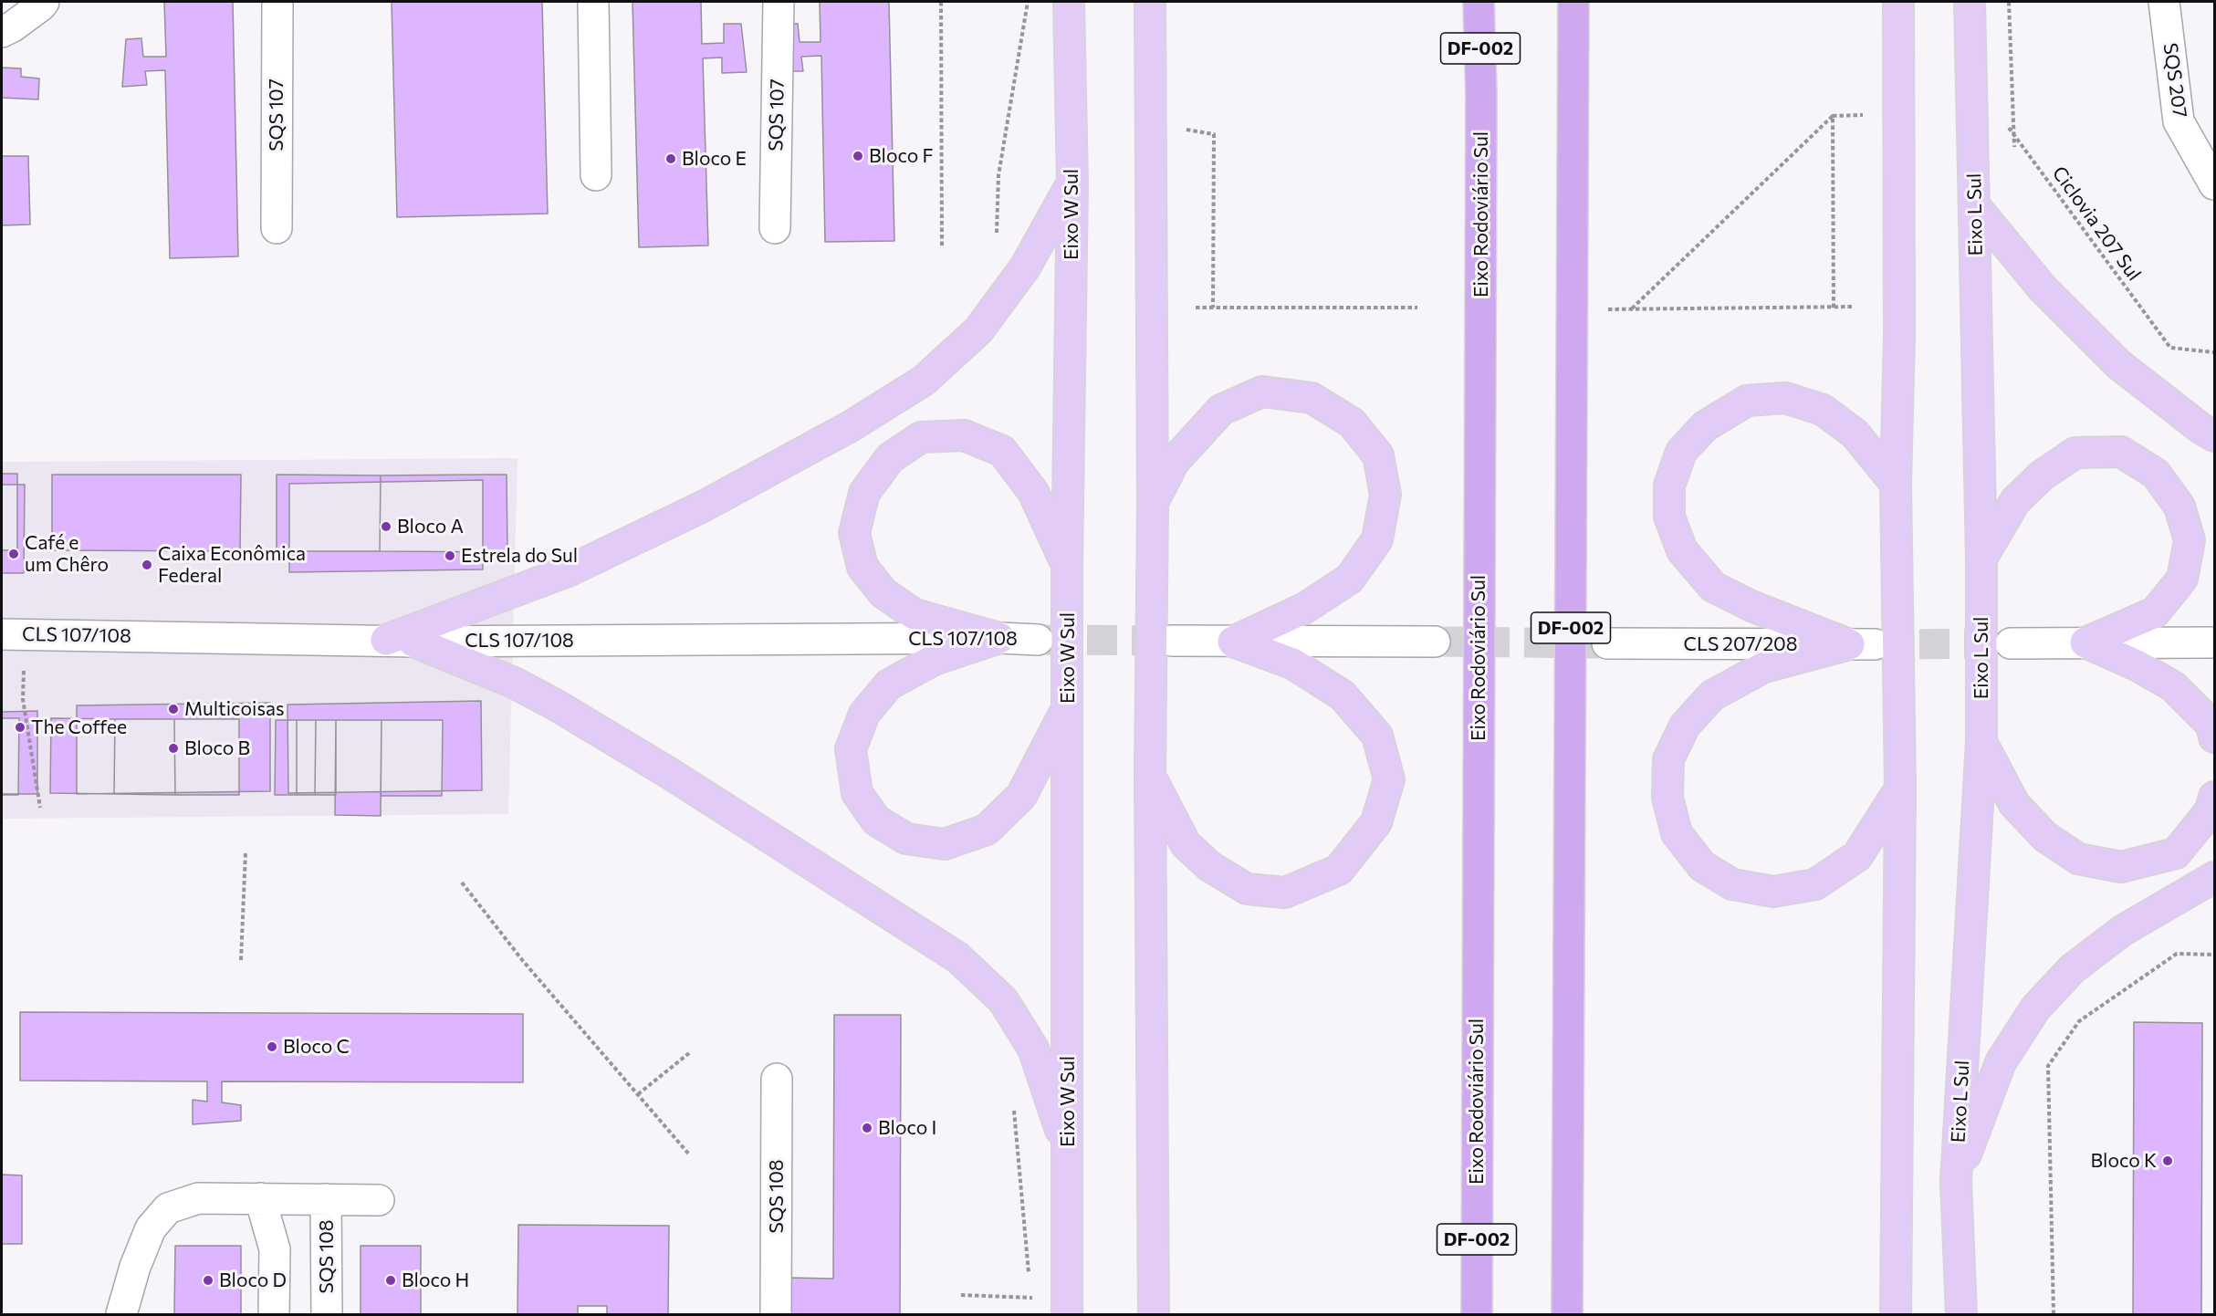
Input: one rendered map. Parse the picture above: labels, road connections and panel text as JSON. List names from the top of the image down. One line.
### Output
{"streets":{"highway":["DF-002","Eixo Rodoviário Sul"],"main road":["Eixo W Sul","Eixo L Sul"],"street":["SQS 207","SQS 107","CLS 107/108","CLS 207/208","SQS 108"],"path":["Ciclovia 207 Sul"]},"places":["Bloco F","Bloco E","Bloco A","Café e um Chêro","Estrela do Sul","Caixa Econômica Federal","Multicoisas","The Coffee","Bloco B","Bloco C","Bloco I","Bloco K","Bloco D","Bloco H"]}
